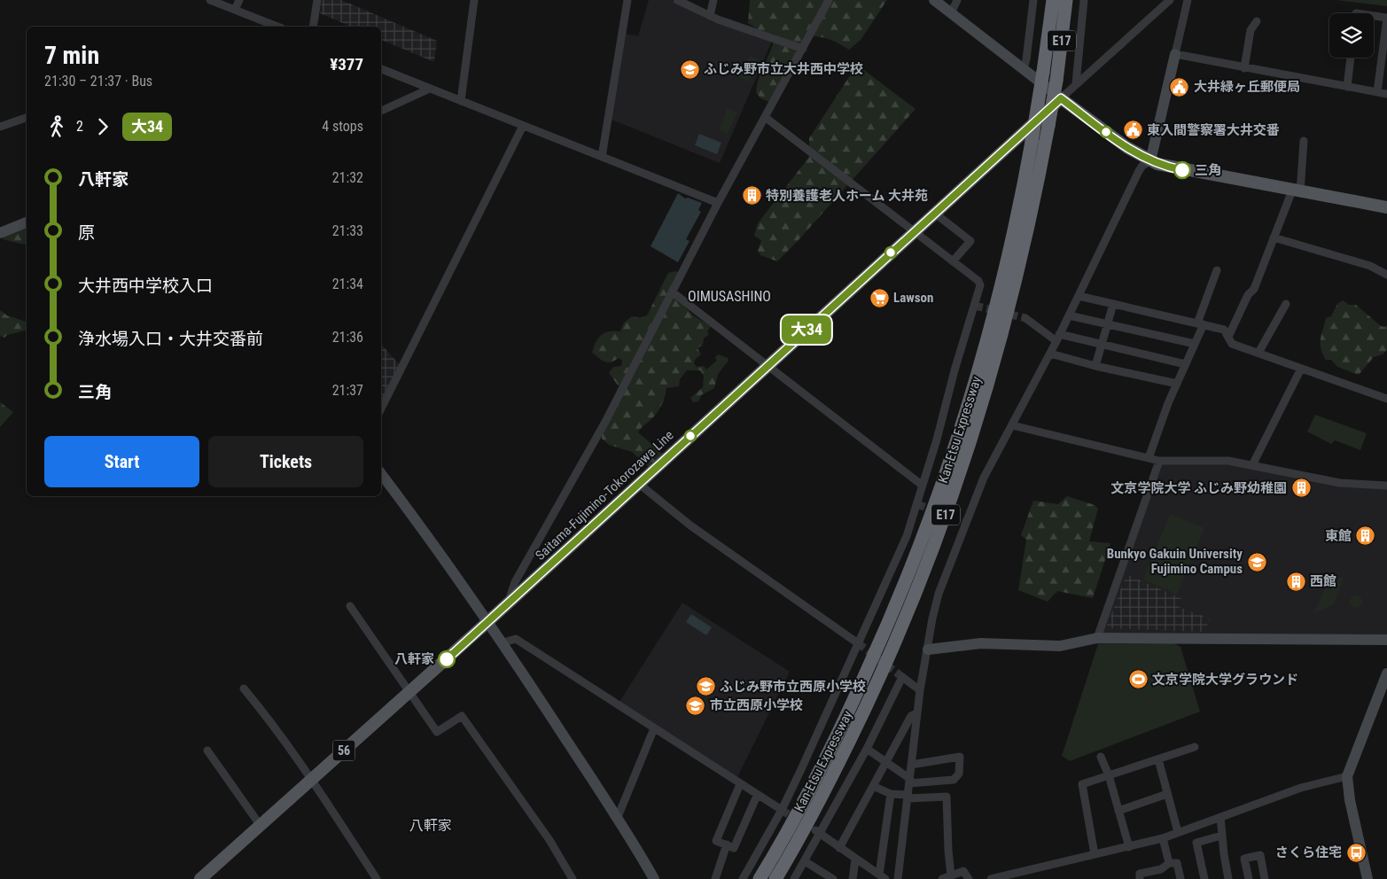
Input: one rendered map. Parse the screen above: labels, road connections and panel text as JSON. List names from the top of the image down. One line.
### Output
{"streets":{"highway":["E17","Kan-Etsu Expressway"],"main road":["Saitama-Fujimino-Tokorozawa Line","56"]},"districts":["OIMUSASHINO","八軒家"],"places":{"school or university":["ふじみ野市立大井西中学校","Bunkyo Gakuin University Fujimino Campus","ふじみ野市立西原小学校","市立西原小学校"],"public building":["大井緑ヶ丘郵便局","東入間警察署大井交番"],"other":["三角","八軒家"],"building":["特別養護老人ホーム 大井苑","文京学院大学 ふじみ野幼稚園","東館","西館"],"supermarket":["Lawson"],"sports":["文京学院大学グラウンド"],"bus stop":["さくら住宅"]},"lines":["bus line 大34"],"page":{"on_map":"大34","heading":["7 min","21:30 – 21:37 · Bus","¥377"],"legs":["2","大34","4 stops"],"list":[{"name":"八軒家","value":"21:32"},{"name":"原","value":"21:33"},{"name":"大井西中学校入口","value":"21:34"},{"name":"浄水場入口・大井交番前","value":"21:36"},{"name":"三角","value":"21:37"}],"buttons":["Start","Tickets"]}}
